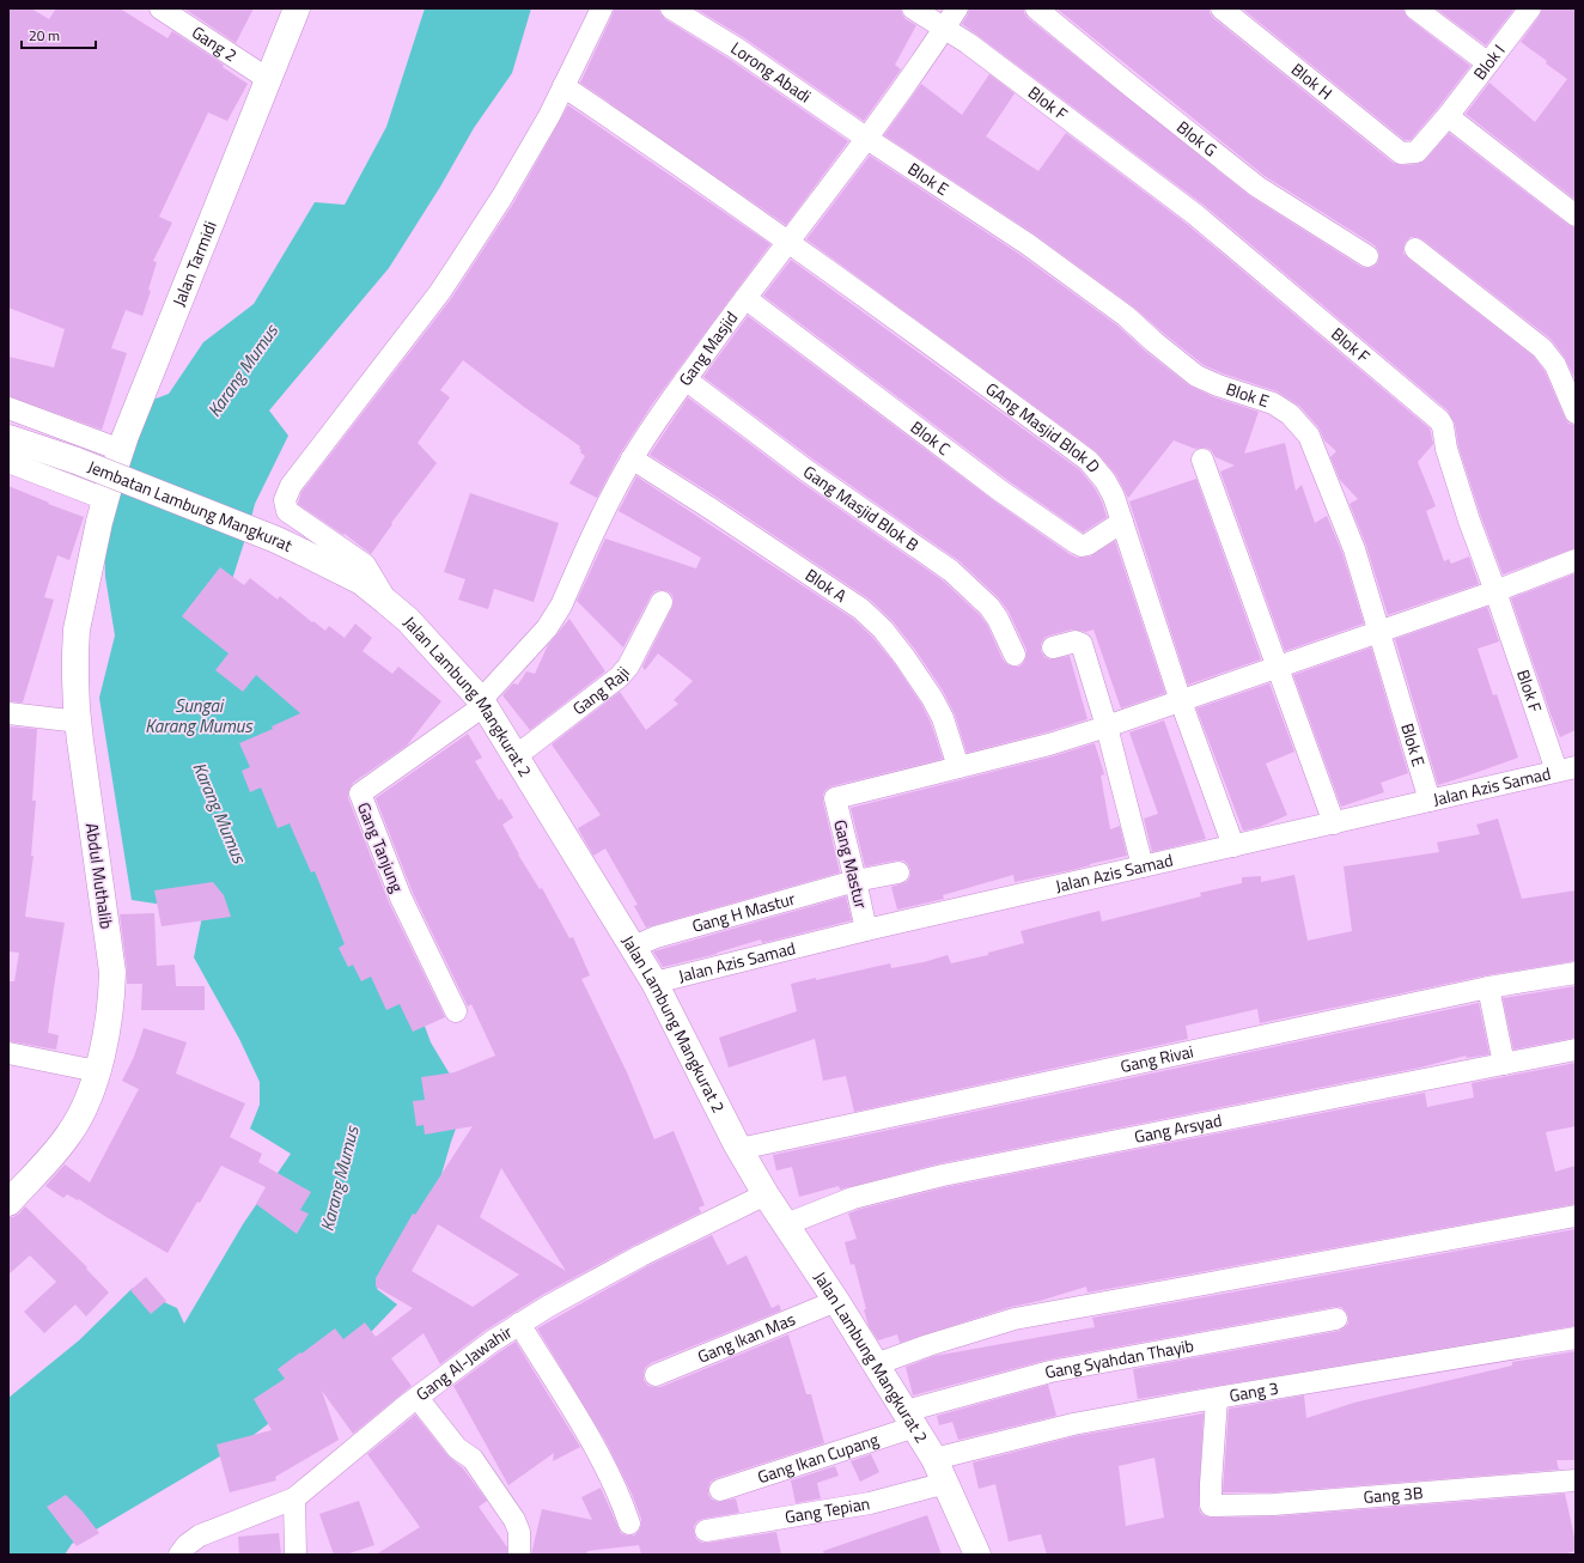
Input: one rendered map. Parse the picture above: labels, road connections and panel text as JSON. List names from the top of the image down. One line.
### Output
{"streets":{"street":["Gang 2","Blok I","Lorong Abadi","Blok H","Blok F","Blok G","Blok E","Jalan Tarmidi","Gang Masjid","GAng Masjid Blok D","Blok C","Jembatan Lambung Mangkurat","Gang Masjid Blok B","Blok A","Gang Raji","Jalan Lambung Mangkurat 2","Jalan Azis Samad","Gang Tanjung","Gang Mastur","Abdul Muthalib","Gang H Mastur","Gang Rivai","Gang Arsyad","Gang Ikan Mas","Gang Syahdan Thayib","Gang Al-Jawahir","Gang 3","Gang Ikan Cupang","Gang 3B","Gang Tepian"]},"crossings":[["Gang 2","Jalan Tarmidi"],["Blok I","Blok H"],["Lorong Abadi","Blok E"],["Lorong Abadi","Gang Masjid"],["Blok F","Gang Masjid"],["Blok F","Jalan Azis Samad"],["Blok E","Gang Masjid"],["Blok E","Jalan Azis Samad"],["Jalan Tarmidi","Abdul Muthalib"],["Gang Masjid","GAng Masjid Blok D"],["Gang Masjid","Blok C"],["Gang Masjid","Gang Masjid Blok B"],["Gang Masjid","Blok A"],["Gang Masjid","Jalan Lambung Mangkurat 2"],["Gang Masjid","Gang Tanjung"],["GAng Masjid Blok D","Blok C"],["GAng Masjid Blok D","Jalan Azis Samad"],["Jembatan Lambung Mangkurat","Jalan Lambung Mangkurat 2"],["Blok A","Gang Mastur"],["Gang Raji","Jalan Lambung Mangkurat 2"],["Jalan Lambung Mangkurat 2","Jalan Azis Samad"],["Jalan Lambung Mangkurat 2","Gang Tanjung"],["Jalan Lambung Mangkurat 2","Gang H Mastur"],["Jalan Lambung Mangkurat 2","Gang Rivai"],["Jalan Lambung Mangkurat 2","Gang Arsyad"],["Jalan Lambung Mangkurat 2","Gang Ikan Mas"],["Jalan Lambung Mangkurat 2","Gang Syahdan Thayib"],["Jalan Lambung Mangkurat 2","Gang Al-Jawahir"],["Jalan Lambung Mangkurat 2","Gang 3"],["Jalan Lambung Mangkurat 2","Gang Ikan Cupang"],["Jalan Lambung Mangkurat 2","Gang Tepian"],["Jalan Azis Samad","Gang Mastur"],["Gang Mastur","Gang H Mastur"],["Gang Syahdan Thayib","Gang Ikan Cupang"],["Gang 3","Gang 3B"]],"water":["Karang Mumus","Sungai Karang Mumus"],"scale_bar":"20 m"}
